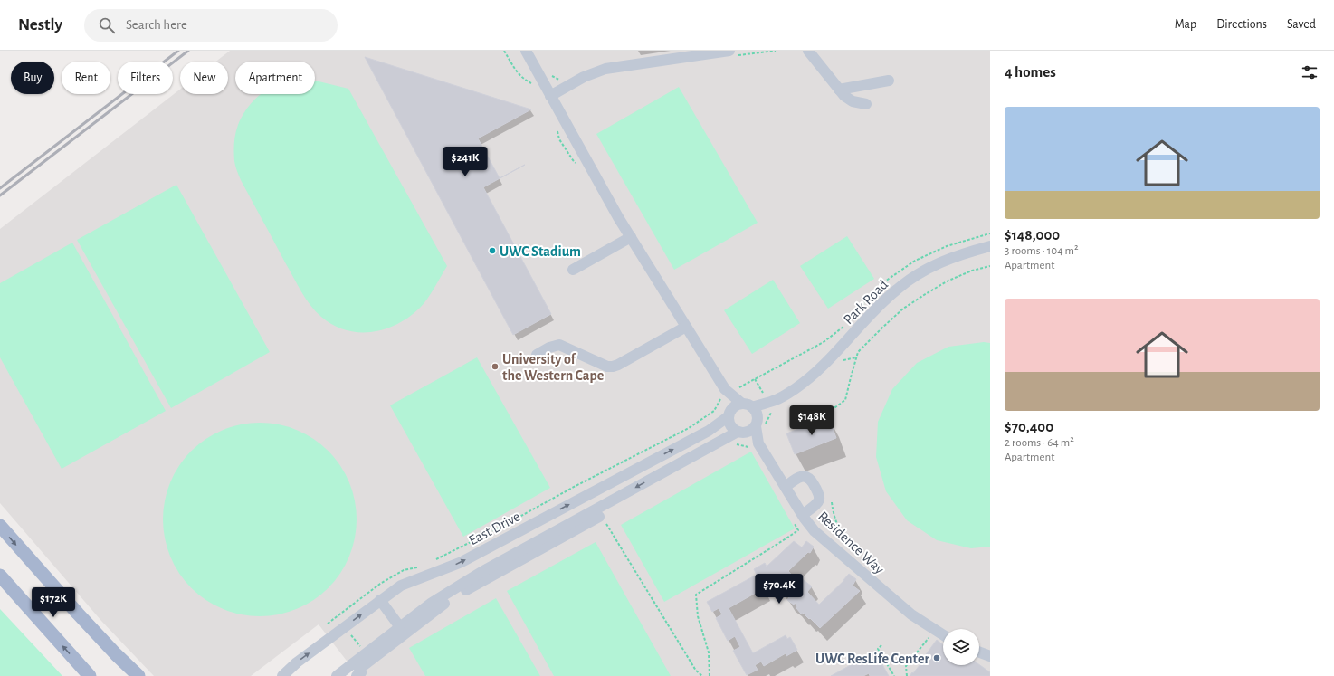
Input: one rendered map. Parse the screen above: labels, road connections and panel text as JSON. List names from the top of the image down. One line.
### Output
{"streets":{"street":["Park Road","East Drive","Residence Way"]},"crossings":[["Park Road","East Drive"],["Park Road","Residence Way"],["East Drive","Residence Way"]],"places":["UWC Stadium","University of the Western Cape","UWC ResLife Center"],"page":{"header":"Nestly","search":"Search here","nav":["Map","Directions","Saved"],"heading":"4 homes","chip":["Buy","Rent","Filters","New","Apartment"],"list":[{"name":"$148,000","note":"3 rooms · 104 m² · Apartment"},{"name":"$70,400","note":"2 rooms · 64 m² · Apartment"}],"price":["$241K","$148K","$70.4K","$172K"]}}
